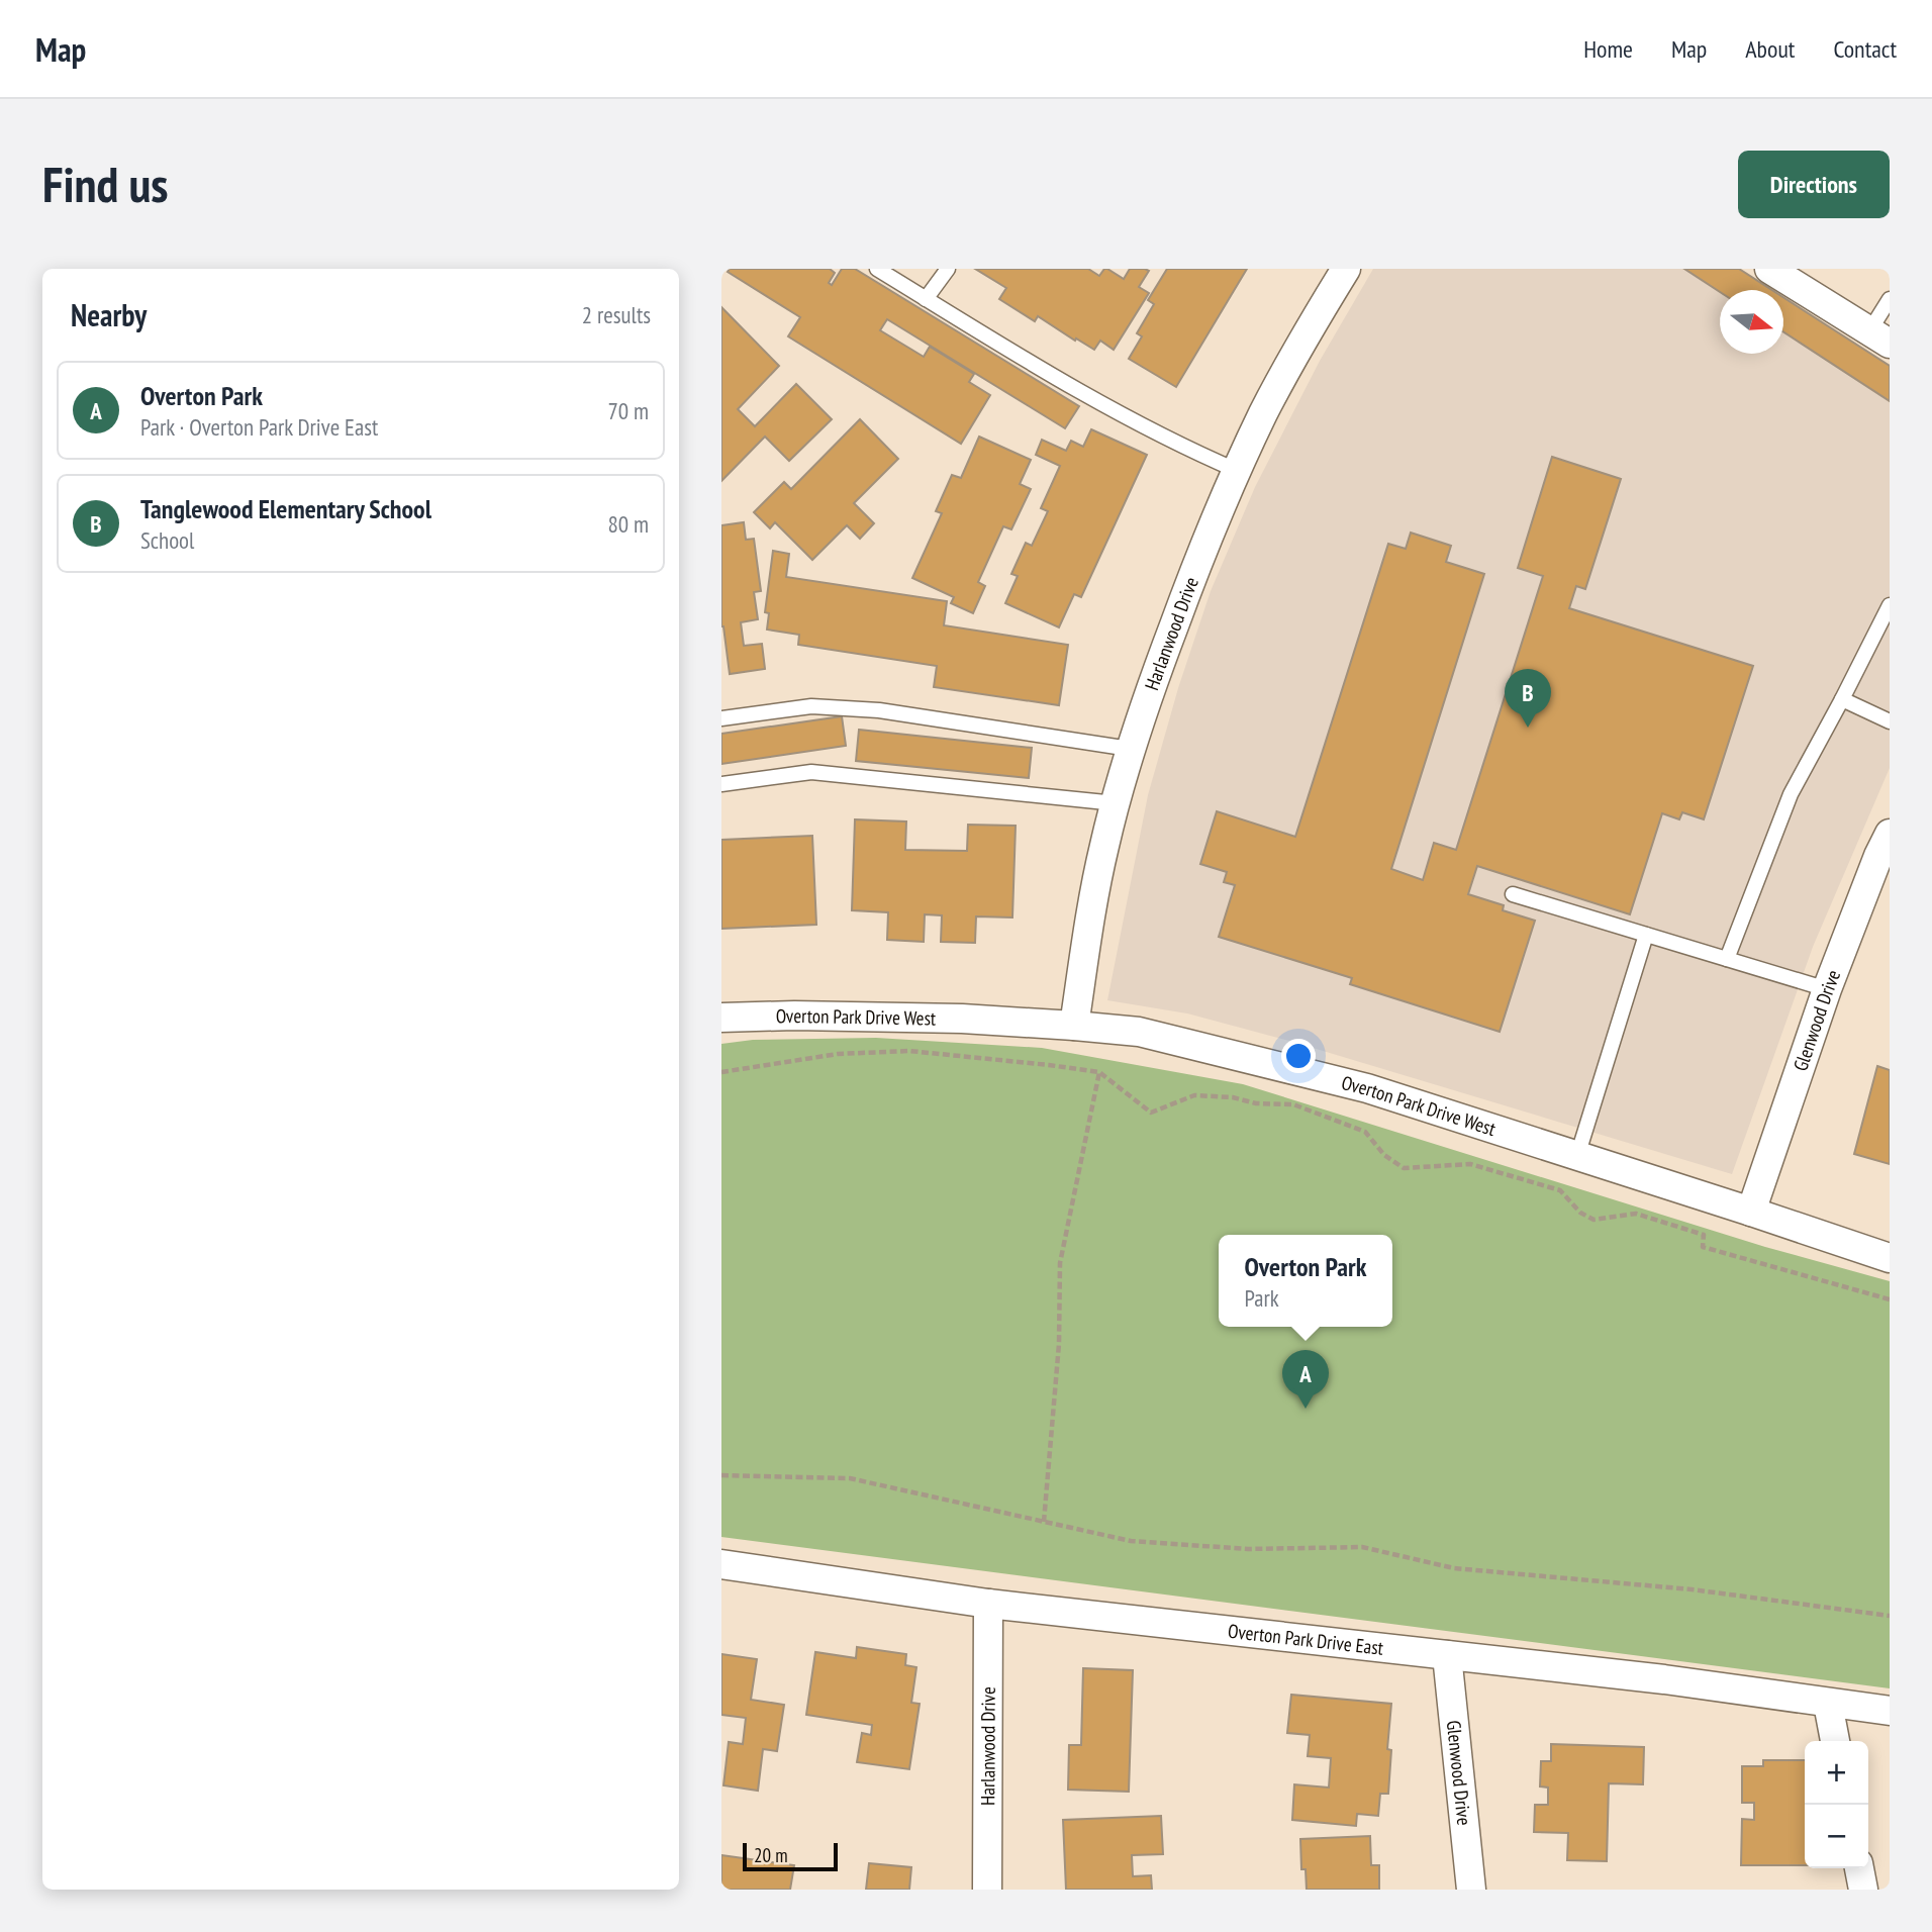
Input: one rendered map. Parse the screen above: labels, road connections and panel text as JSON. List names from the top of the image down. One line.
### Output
{"streets":{"street":["Harlanwood Drive","Overton Park Drive West","Glenwood Drive","Overton Park Drive East"]},"crossings":[["Harlanwood Drive","Overton Park Drive West"],["Harlanwood Drive","Overton Park Drive East"],["Overton Park Drive West","Glenwood Drive"],["Glenwood Drive","Overton Park Drive East"]],"scale_bar":"20 m","north":"right","page":{"header":"Map","nav":["Home","Map","About","Contact"],"buttons":"Directions","title":"Find us","heading":["Nearby","2 results"],"list":[{"mark":"A","name":"Overton Park","note":"Park · Overton Park Drive East","value":"70 m"},{"mark":"B","name":"Tanglewood Elementary School","note":"School","value":"80 m"}],"pins":["B","A"],"popup":["Overton Park","Park"],"map_buttons":["+","−"],"scale":"20 m"}}
